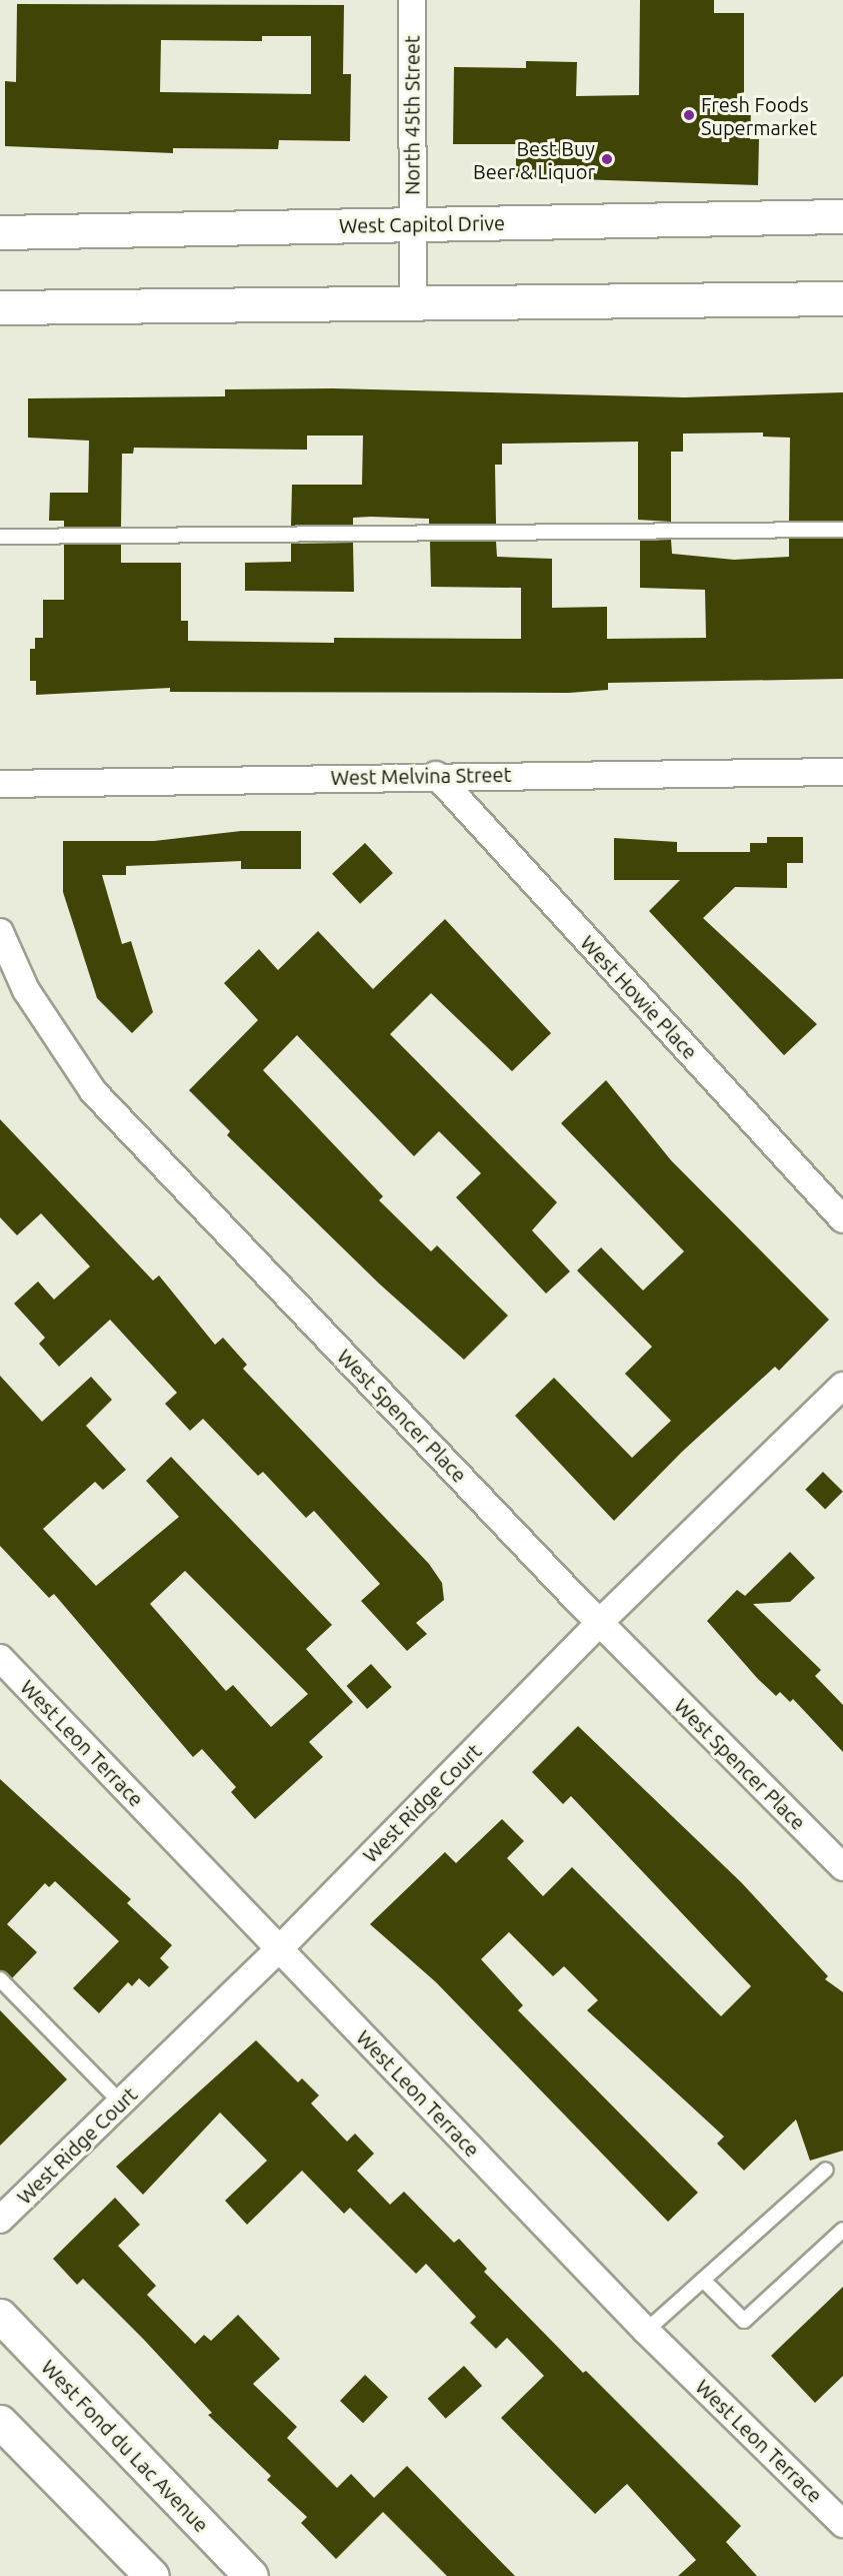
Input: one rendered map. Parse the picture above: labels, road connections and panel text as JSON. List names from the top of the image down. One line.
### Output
{"streets":{"main road":["West Capitol Drive","West Fond du Lac Avenue"],"street":["North 45th Street","West Melvina Street","West Howie Place","West Spencer Place","West Leon Terrace","West Ridge Court"]},"crossings":[["North 45th Street","West Capitol Drive"],["West Melvina Street","West Howie Place"],["West Spencer Place","West Ridge Court"],["West Leon Terrace","West Ridge Court"]],"places":["Fresh Foods Supermarket","Best Buy Beer & Liquor"]}
